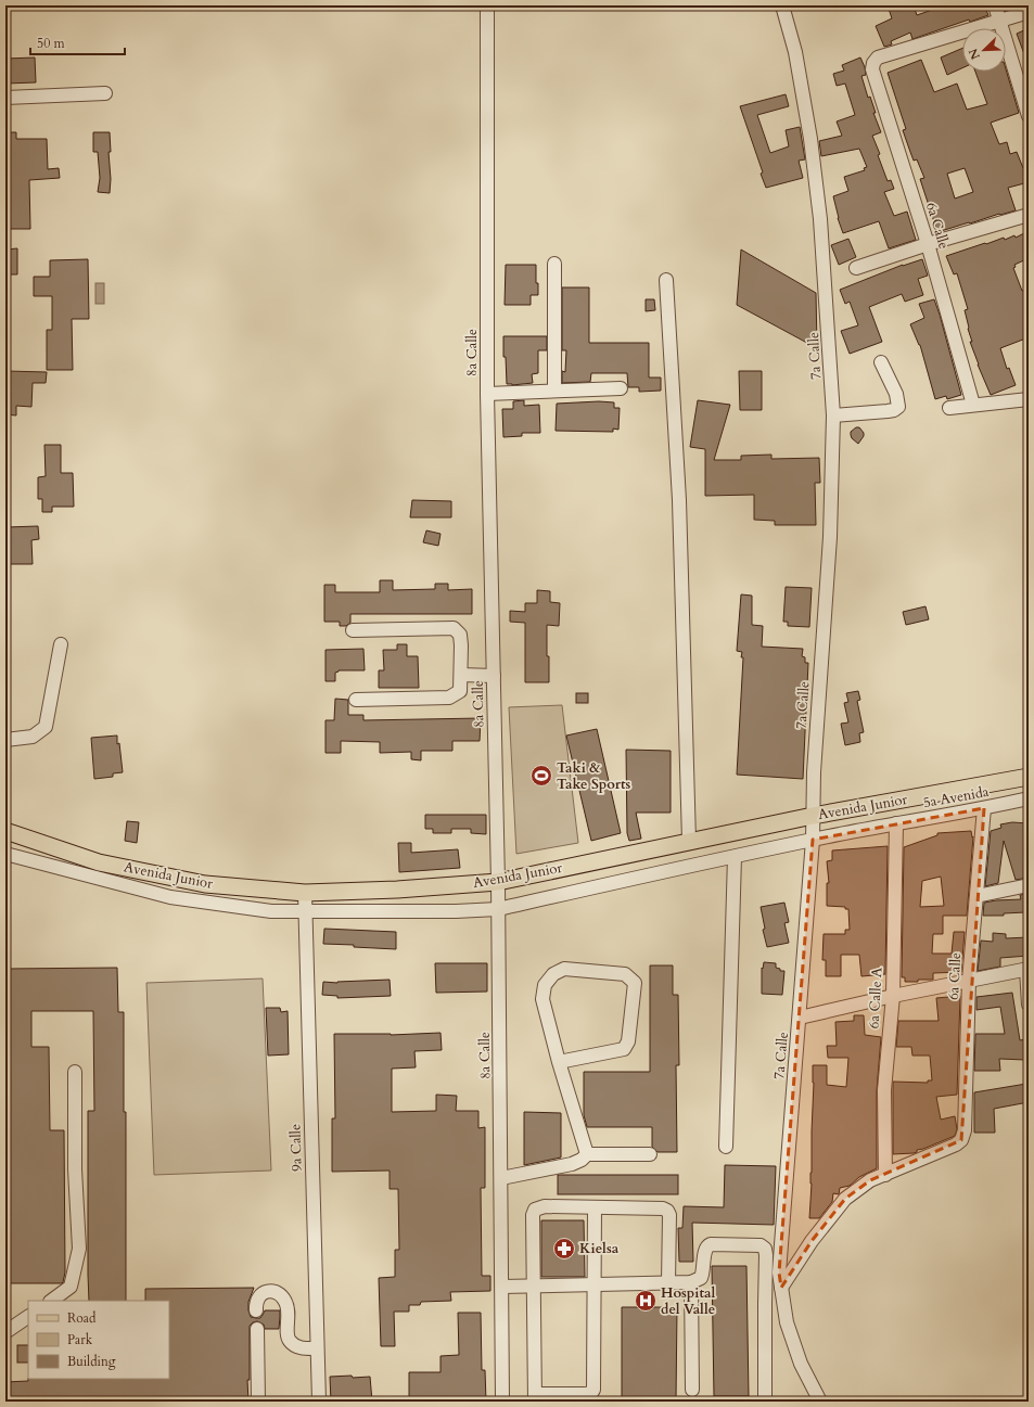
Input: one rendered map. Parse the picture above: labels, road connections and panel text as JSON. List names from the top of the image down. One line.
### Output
{"streets":{"main road":["Avenida Junior"],"street":["6a Calle","8a Calle","7a Calle","5a Avenida","6a Calle A","9a Calle"]},"crossings":[["6a Calle","5a Avenida"],["6a Calle","6a Calle A"],["8a Calle","5a Avenida"],["8a Calle","Avenida Junior"],["7a Calle","5a Avenida"],["7a Calle","Avenida Junior"],["5a Avenida","6a Calle A"],["5a Avenida","9a Calle"],["Avenida Junior","9a Calle"]],"places":{"sports":["Taki & Take Sports"],"pharmacy":["Kielsa"],"hospital":["Hospital del Valle"]},"legend":["Road","Park","Building"],"scale_bar":"50 m","north":"bottom left"}
